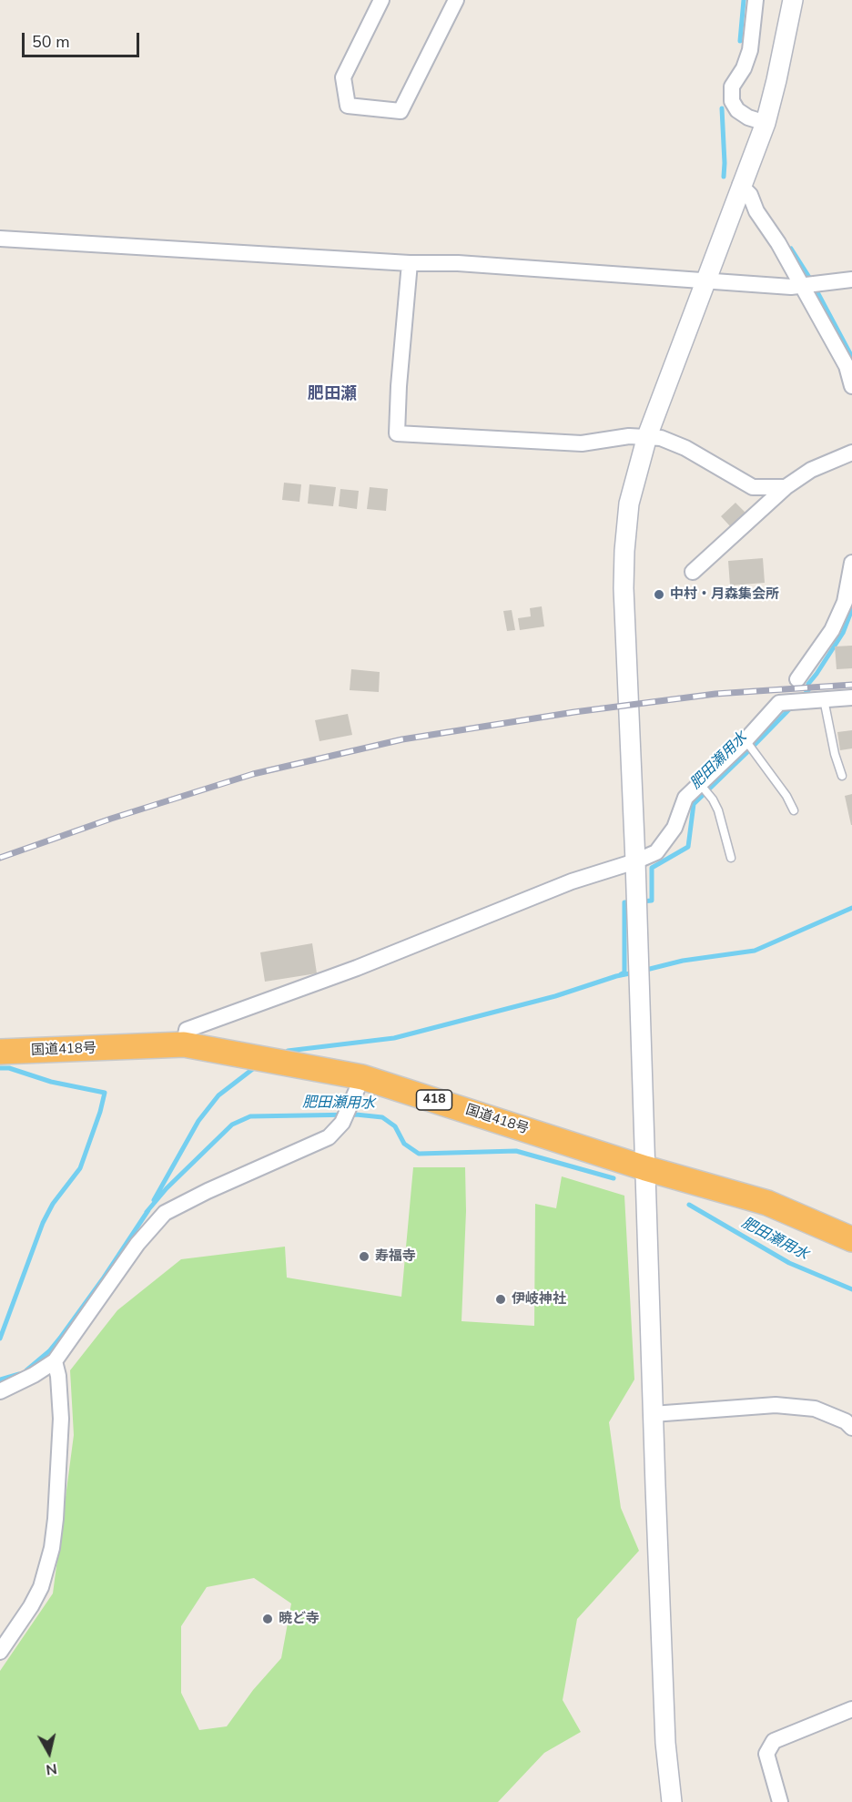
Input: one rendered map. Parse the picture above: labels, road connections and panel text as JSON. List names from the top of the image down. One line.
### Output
{"streets":{"highway":["国道418号","418"]},"districts":["肥田瀬"],"water":["肥田瀬用水"],"places":["中村・月森集会所","寿福寺","伊岐神社","暁ど寺"],"scale_bar":"50 m","north":"bottom"}
